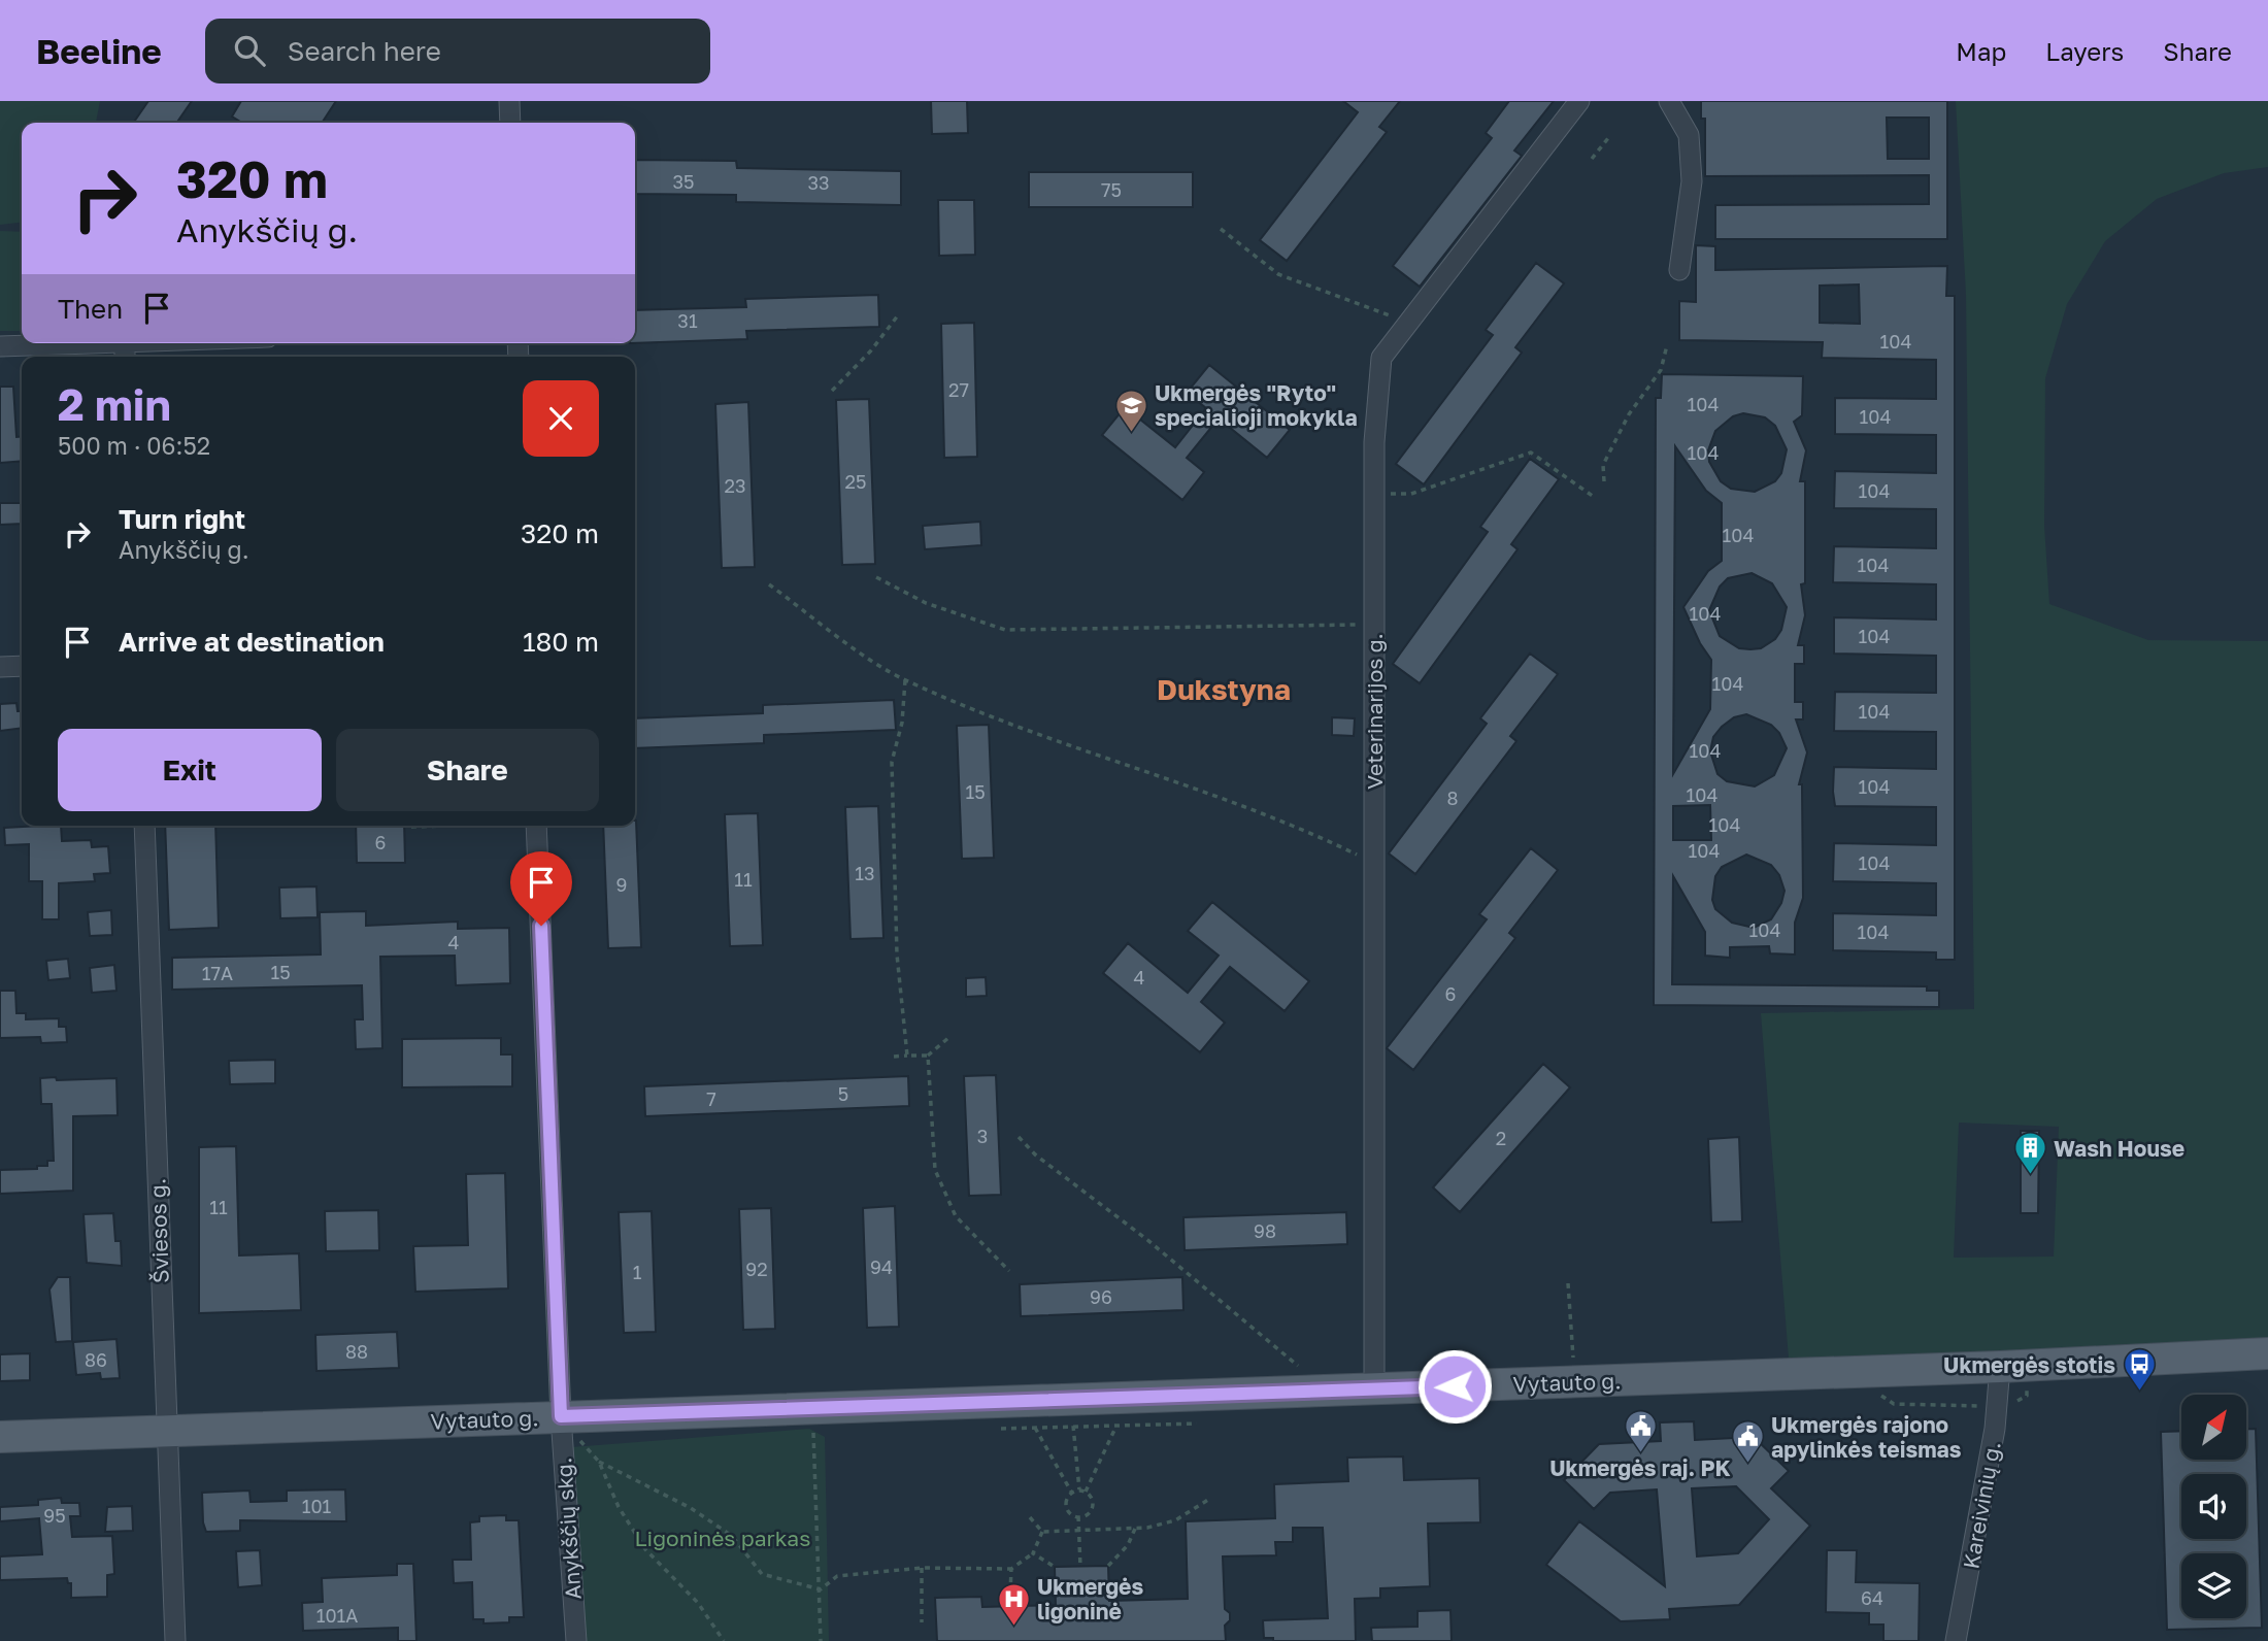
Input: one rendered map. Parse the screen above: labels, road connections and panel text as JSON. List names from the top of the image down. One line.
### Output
{"streets":{"main road":["Vytauto g."],"street":["Veterinarijos g.","Šviesos g.","Kareivinių g.","Anykščių skg."]},"crossings":[["Veterinarijos g.","Vytauto g."],["Šviesos g.","Vytauto g."],["Vytauto g.","Kareivinių g."],["Vytauto g.","Anykščių skg."]],"districts":["Dukstyna"],"parks":["Ligoninės parkas"],"places":{"school or university":["Ukmergės \"Ryto\" specialioji mokykla"],"building":["Wash House"],"bus stop":["Ukmergės stotis"],"public building":["Ukmergės raj. PK","Ukmergės rajono apylinkės teismas"],"hospital":["Ukmergės ligoninė"]},"house_numbers":["35","33","75","31","104","27","104","104","104","25","23","104","104","104","104","104","104","104","104","104","15","104","8","104","6","104","104","13","11","9","104","104","4","15","17A","4","6","5","7","3","2","11","98","94","92","1","96","88","86","101","95","64","101A"],"north":"top right","page":{"header":"Beeline","search":"Search here","nav":["Map","Layers","Share"],"turn":["320 m","Anykščių g."],"then":"Then","heading":["2 min","500 m · 06:52"],"list":[{"name":"Turn right","note":"Anykščių g.","value":"320 m"},{"name":"Arrive at destination","value":"180 m"}],"buttons":["Exit","Share"]}}
